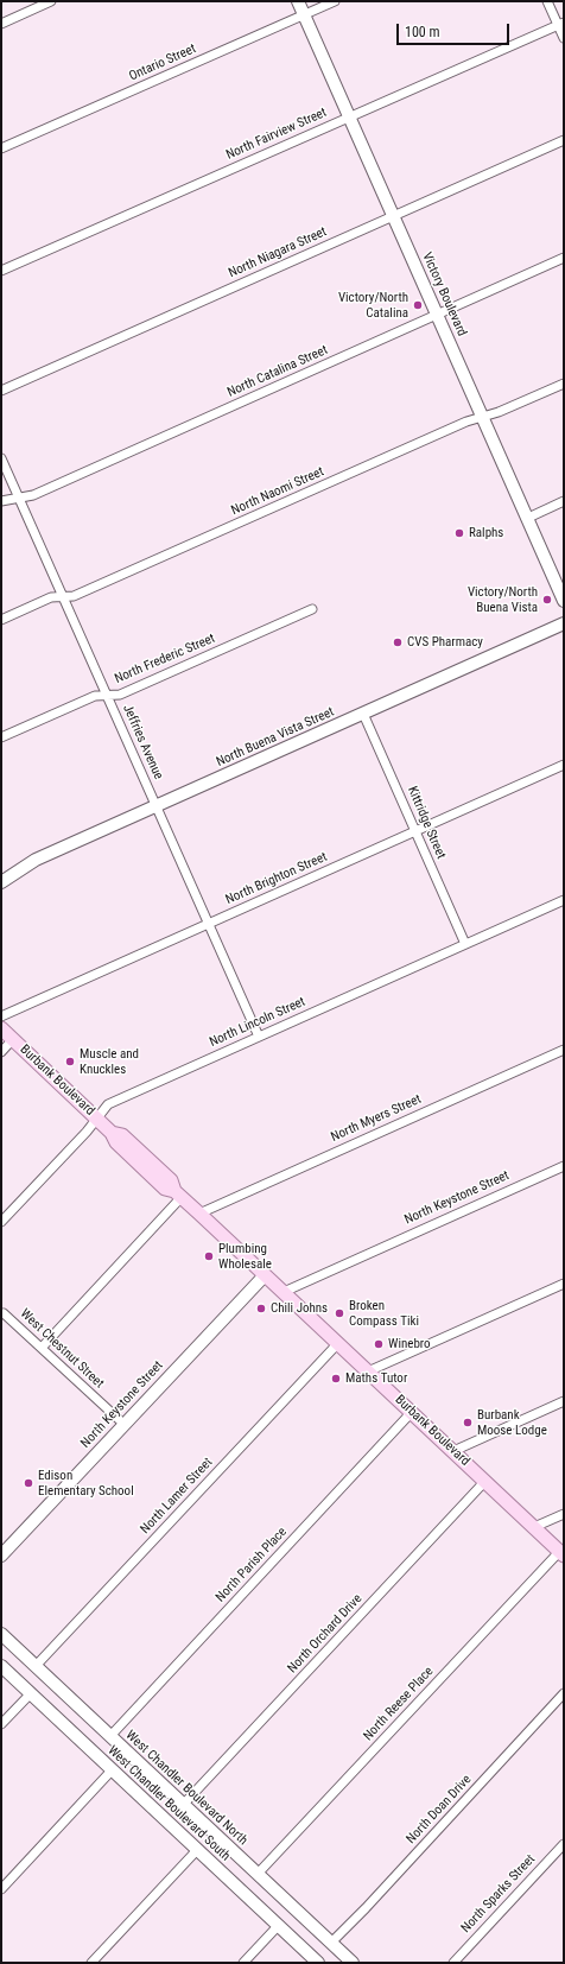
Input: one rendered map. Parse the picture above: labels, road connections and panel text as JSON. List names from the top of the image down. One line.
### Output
{"streets":{"main road":["Victory Boulevard","North Buena Vista Street","Burbank Boulevard","North Keystone Street","West Chandler Boulevard North","West Chandler Boulevard South"],"street":["Ontario Street","North Fairview Street","North Niagara Street","North Catalina Street","North Naomi Street","North Frederic Street","Jeffries Avenue","Kittridge Street","North Brighton Street","North Lincoln Street","North Myers Street","West Chestnut Street","North Lamer Street","North Parish Place","North Orchard Drive","North Reese Place","North Doan Drive","North Sparks Street"]},"crossings":[["Ontario Street","Victory Boulevard"],["North Fairview Street","Victory Boulevard"],["North Niagara Street","Victory Boulevard"],["Victory Boulevard","North Catalina Street"],["Victory Boulevard","North Naomi Street"],["North Catalina Street","Jeffries Avenue"],["North Naomi Street","Jeffries Avenue"],["North Frederic Street","Jeffries Avenue"],["North Buena Vista Street","Jeffries Avenue"],["North Buena Vista Street","Kittridge Street"],["Jeffries Avenue","North Brighton Street"],["Jeffries Avenue","North Lincoln Street"],["Kittridge Street","North Brighton Street"],["Kittridge Street","North Lincoln Street"],["North Lincoln Street","Burbank Boulevard"],["Burbank Boulevard","North Myers Street"],["Burbank Boulevard","North Keystone Street"],["Burbank Boulevard","North Lamer Street"],["Burbank Boulevard","North Parish Place"],["Burbank Boulevard","North Orchard Drive"],["Burbank Boulevard","North Reese Place"],["North Keystone Street","West Chestnut Street"],["North Lamer Street","West Chandler Boulevard North"],["North Parish Place","West Chandler Boulevard North"],["North Orchard Drive","West Chandler Boulevard North"],["North Reese Place","West Chandler Boulevard North"],["West Chandler Boulevard North","North Doan Drive"]],"places":["Victory/North Catalina","Ralphs","Victory/North Buena Vista","CVS Pharmacy","Muscle and Knuckles","Plumbing Wholesale","Chili Johns","Broken Compass Tiki","Winebro","Maths Tutor","Burbank Moose Lodge","Edison Elementary School"],"scale_bar":"100 m"}
